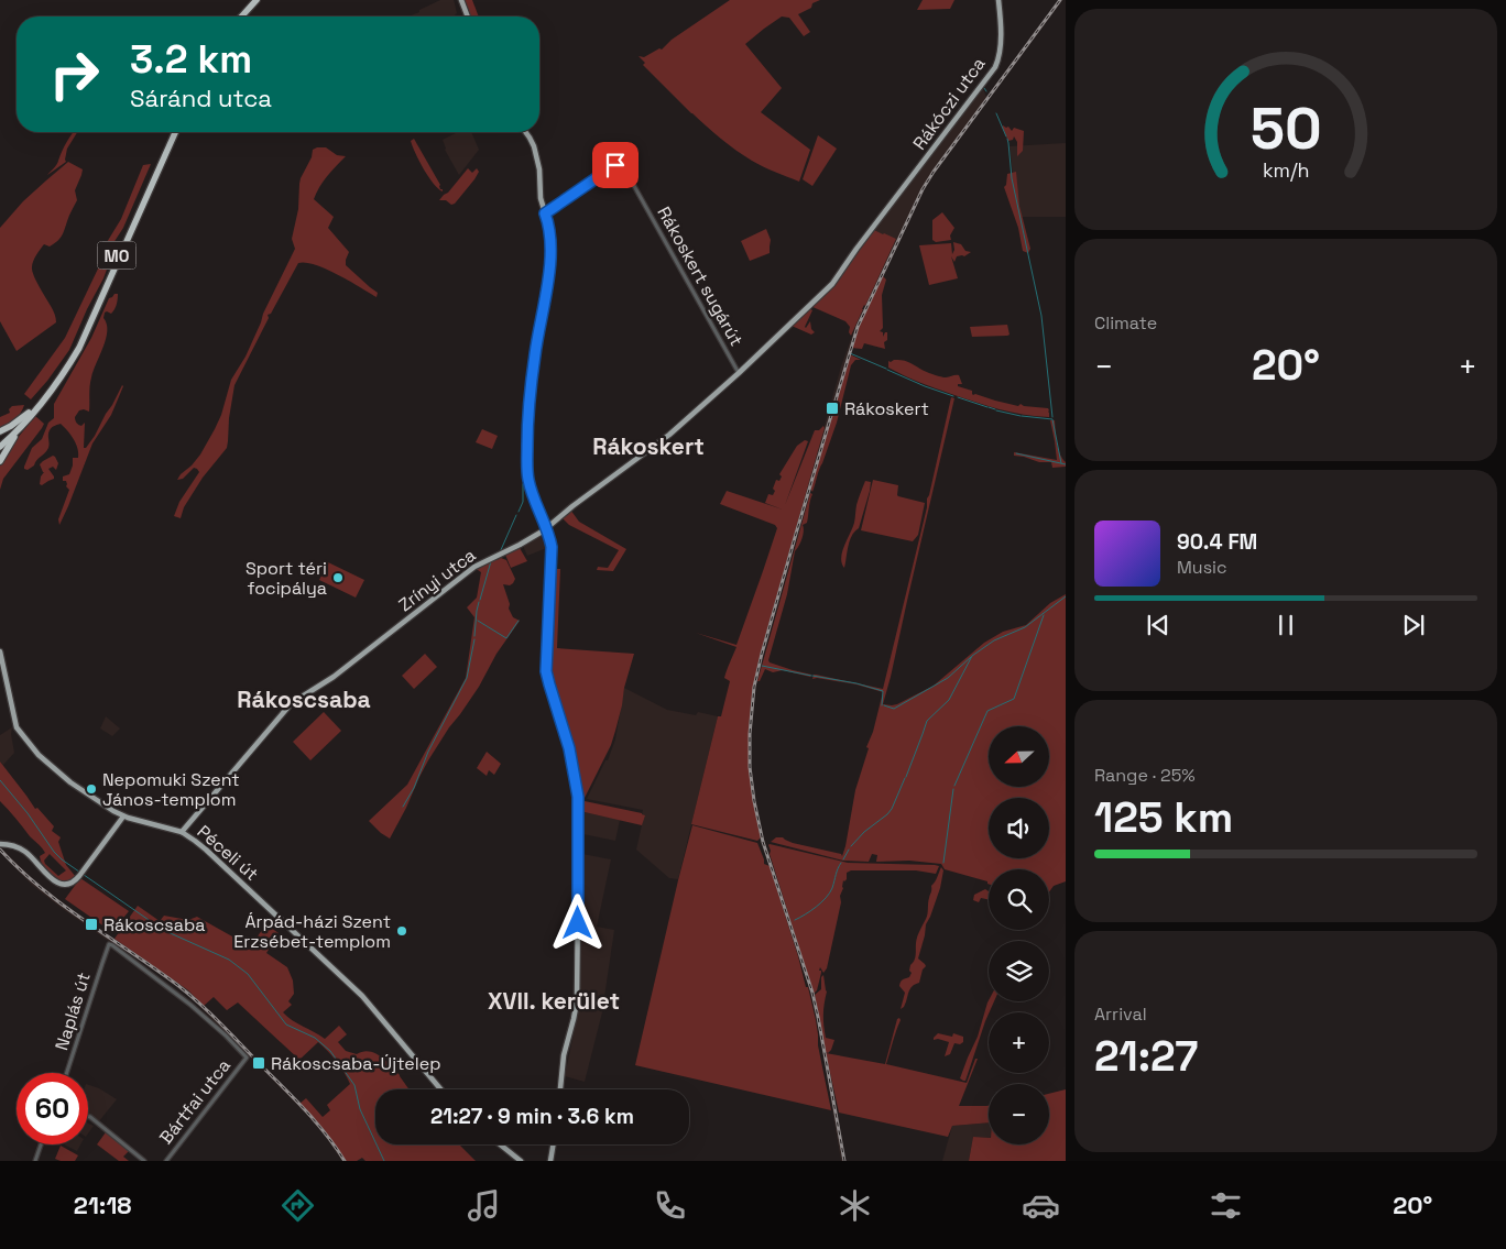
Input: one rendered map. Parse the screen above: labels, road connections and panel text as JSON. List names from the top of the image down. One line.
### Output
{"streets":{"highway":["M0"],"main road":["Rákóczi utca","Zrínyi utca","Péceli út"],"street":["Rákoskert sugárút","Naplás út","Bártfai utca"]},"crossings":[["Rákóczi utca","Zrínyi utca"],["Rákoskert sugárút","Zrínyi utca"],["Zrínyi utca","Péceli út"],["Naplás út","Bártfai utca"]],"districts":["Rákoskert","Rákoscsaba","XVII. kerület"],"places":{"transit":["Rákoskert","Rákoscsaba","Rákoscsaba-Újtelep"],"other":["Sport téri focipálya","Nepomuki Szent János-templom","Árpád-házi Szent Erzsébet-templom"]},"north":"left","page":{"turn":["3.2 km","Sáránd utca"],"tile":["Climate",["Range · 25%","125 km"],["Arrival","21:27"]],"heat":["−","20°","+"],"song":["90.4 FM","Music"],"map_buttons":["+","−"],"limit":"60","trip":"21:27 · 9 min · 3.6 km","tabs":["21:18","20°"],"gauge":["50","km/h"]}}
